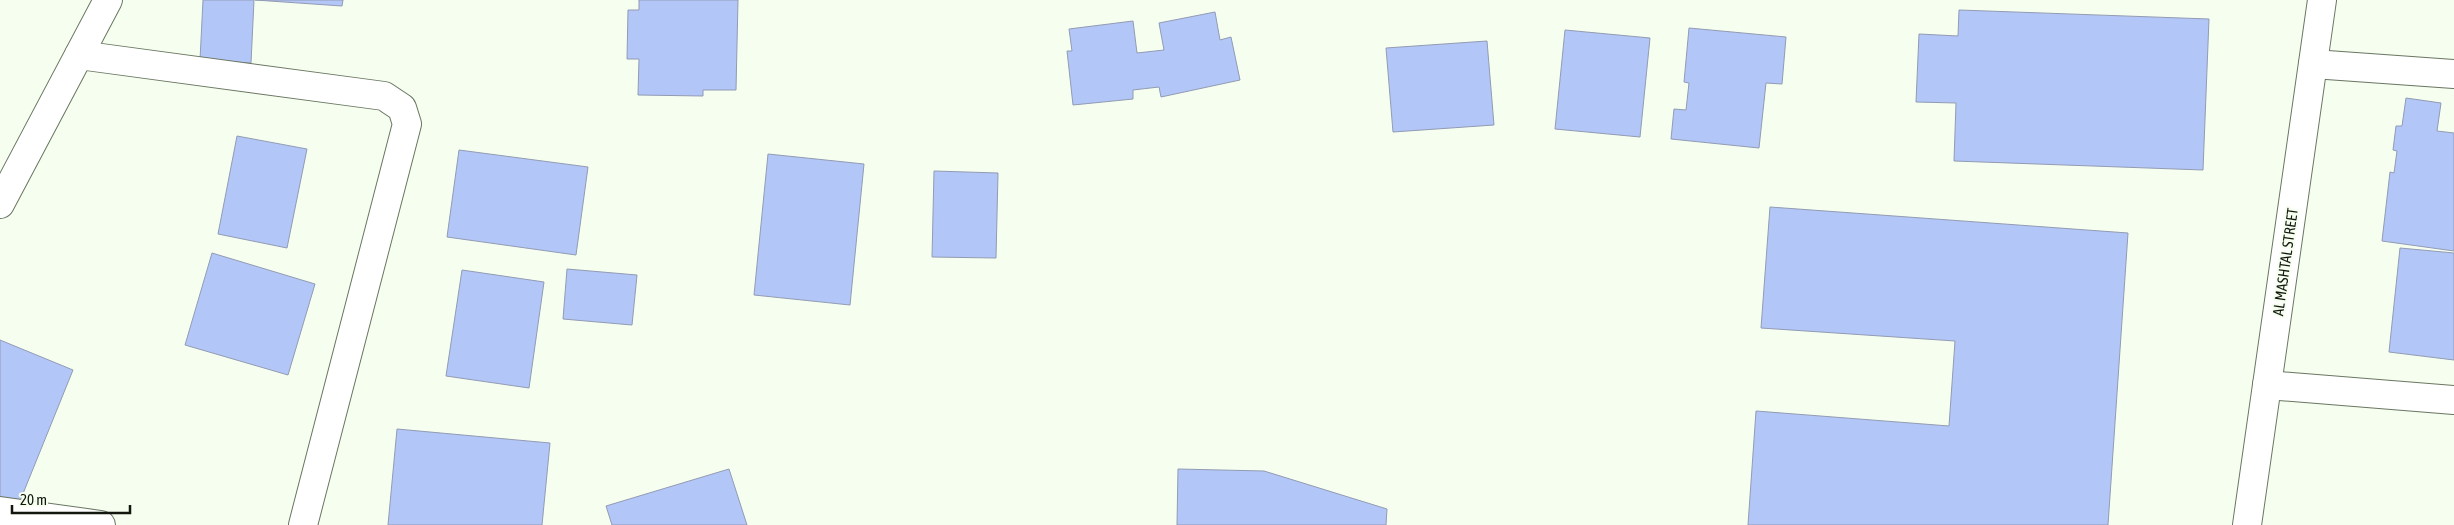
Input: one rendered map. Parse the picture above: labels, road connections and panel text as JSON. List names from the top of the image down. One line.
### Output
{"streets":{"street":["AL MASHTAL STREET"]},"scale_bar":"20 m"}
